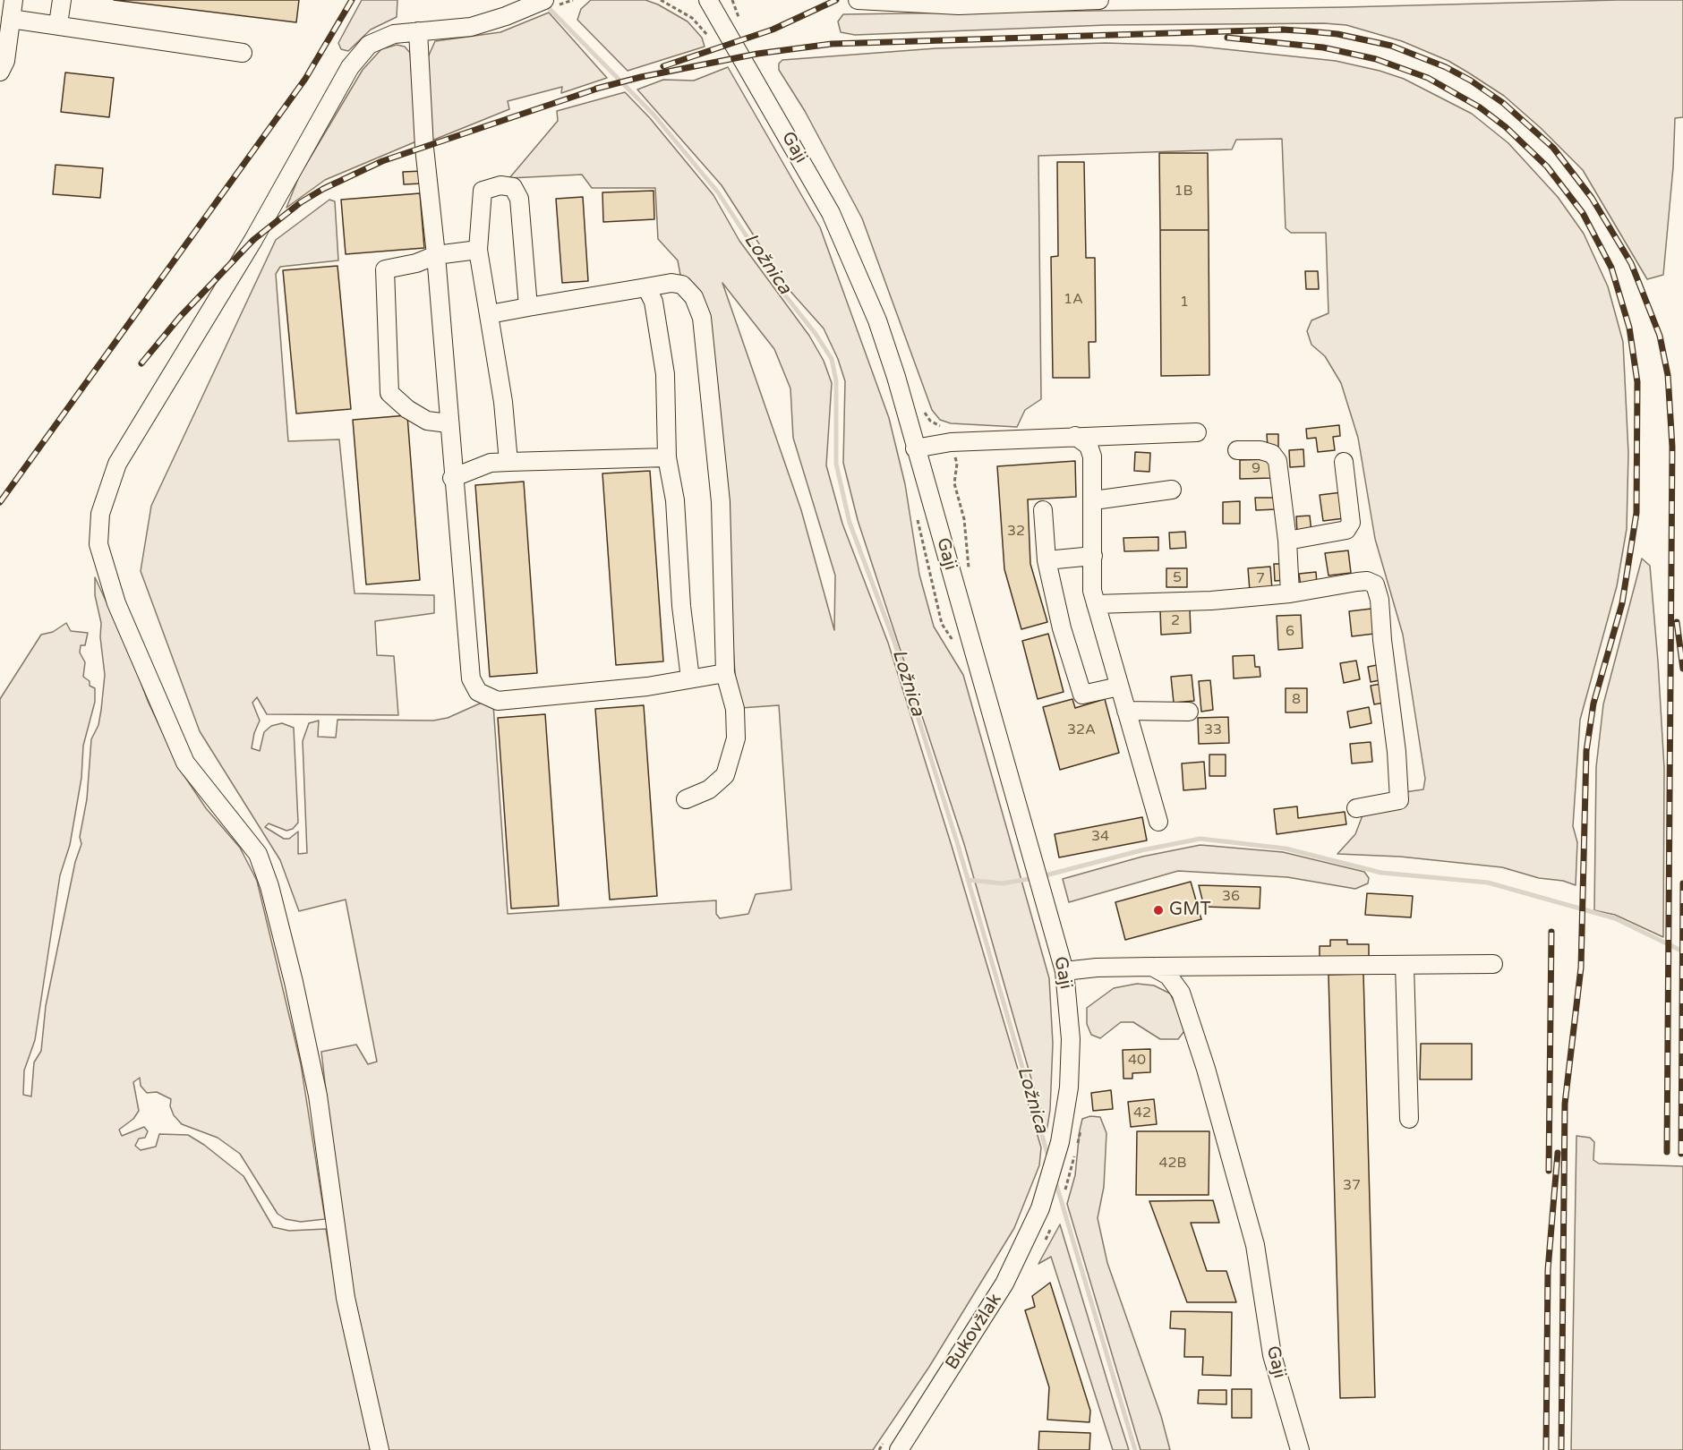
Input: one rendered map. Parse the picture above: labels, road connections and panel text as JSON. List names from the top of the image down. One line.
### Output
{"streets":{"street":["Gaji","Bukovžlak"]},"crossings":[["Gaji","Bukovžlak"]],"water":["Ložnica"],"places":["GMT"],"house_numbers":["1B","1A","1","9","32","5","7","2","6","8","32A","33","34","36","40","42","42B","37"]}
